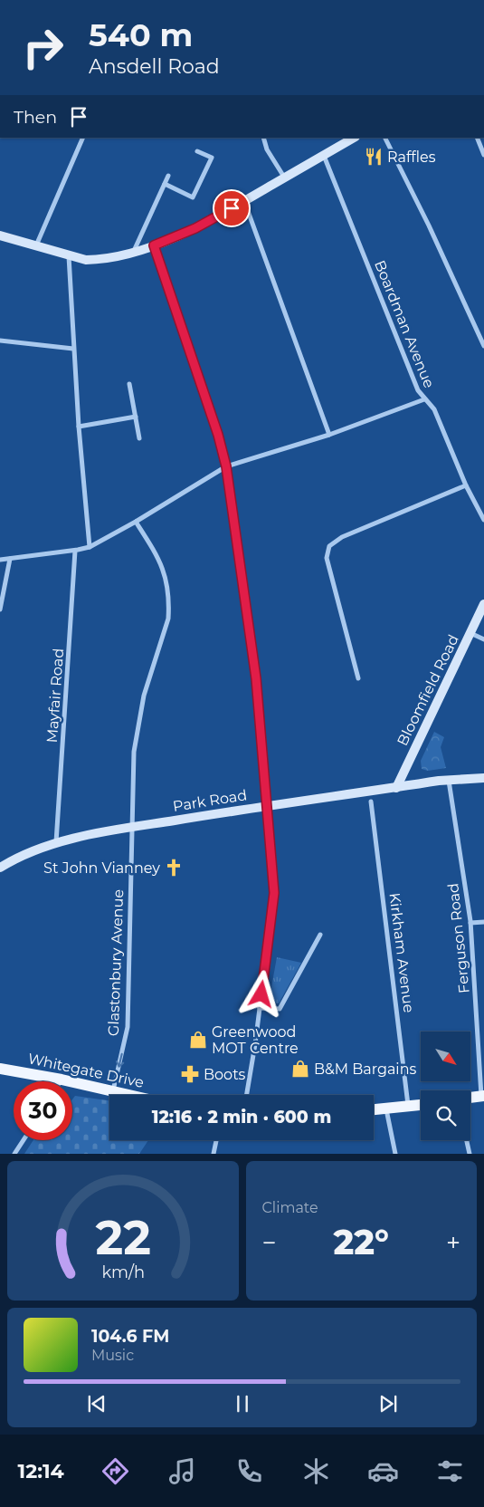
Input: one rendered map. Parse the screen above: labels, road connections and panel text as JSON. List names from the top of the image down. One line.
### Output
{"streets":{"main road":["Bloomfield Road","Park Road","Whitegate Drive"],"street":["Boardman Avenue","Mayfair Road","Ferguson Road","Kirkham Avenue","Glastonbury Avenue"]},"crossings":[["Bloomfield Road","Park Road"],["Mayfair Road","Park Road"],["Park Road","Ferguson Road"],["Park Road","Glastonbury Avenue"],["Glastonbury Avenue","Whitegate Drive"]],"one_way":["Glastonbury Avenue"],"places":{"restaurant":["Raffles"],"church":["St John Vianney"],"shop":["Greenwood MOT Centre","B&M Bargains"],"pharmacy":["Boots"]},"north":"bottom right","page":{"turn":["540 m","Ansdell Road"],"then":"Then","limit":"30","trip":"12:16 · 2 min · 600 m","tile":"Climate","heat":["−","22°","+"],"song":["104.6 FM","Music"],"tabs":"12:14","gauge":["22","km/h"]}}
